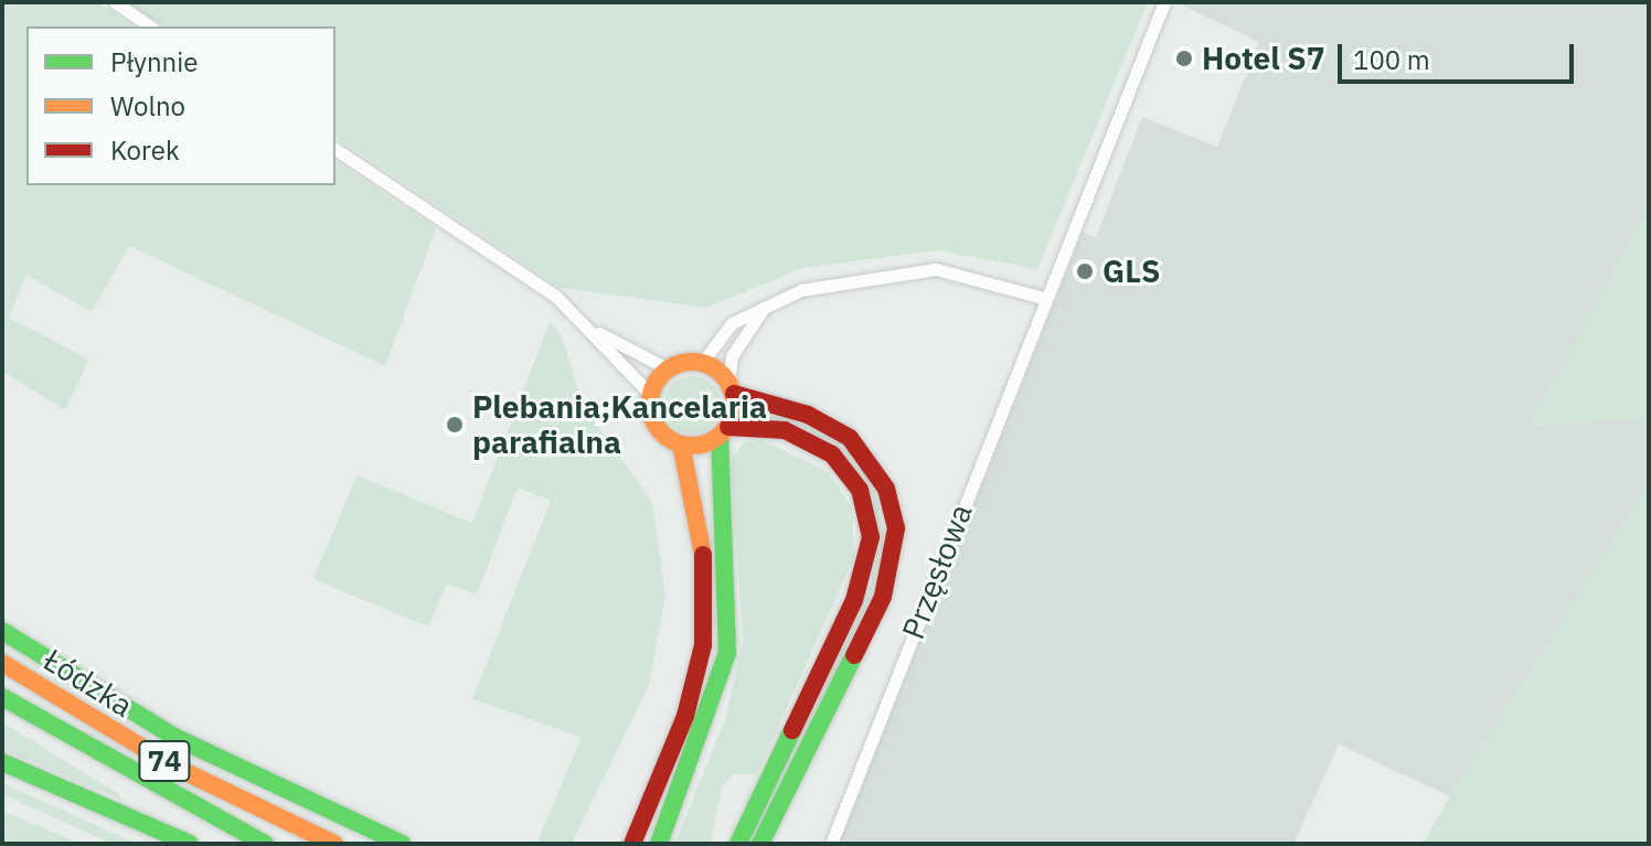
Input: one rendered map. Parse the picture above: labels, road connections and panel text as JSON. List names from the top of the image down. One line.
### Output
{"streets":{"main road":["Łódzka","74"],"street":["Przęsłowa"]},"places":["Hotel S7","GLS","Plebania;Kancelaria parafialna"],"legend":["Płynnie","Wolno","Korek"],"scale_bar":"100 m"}
